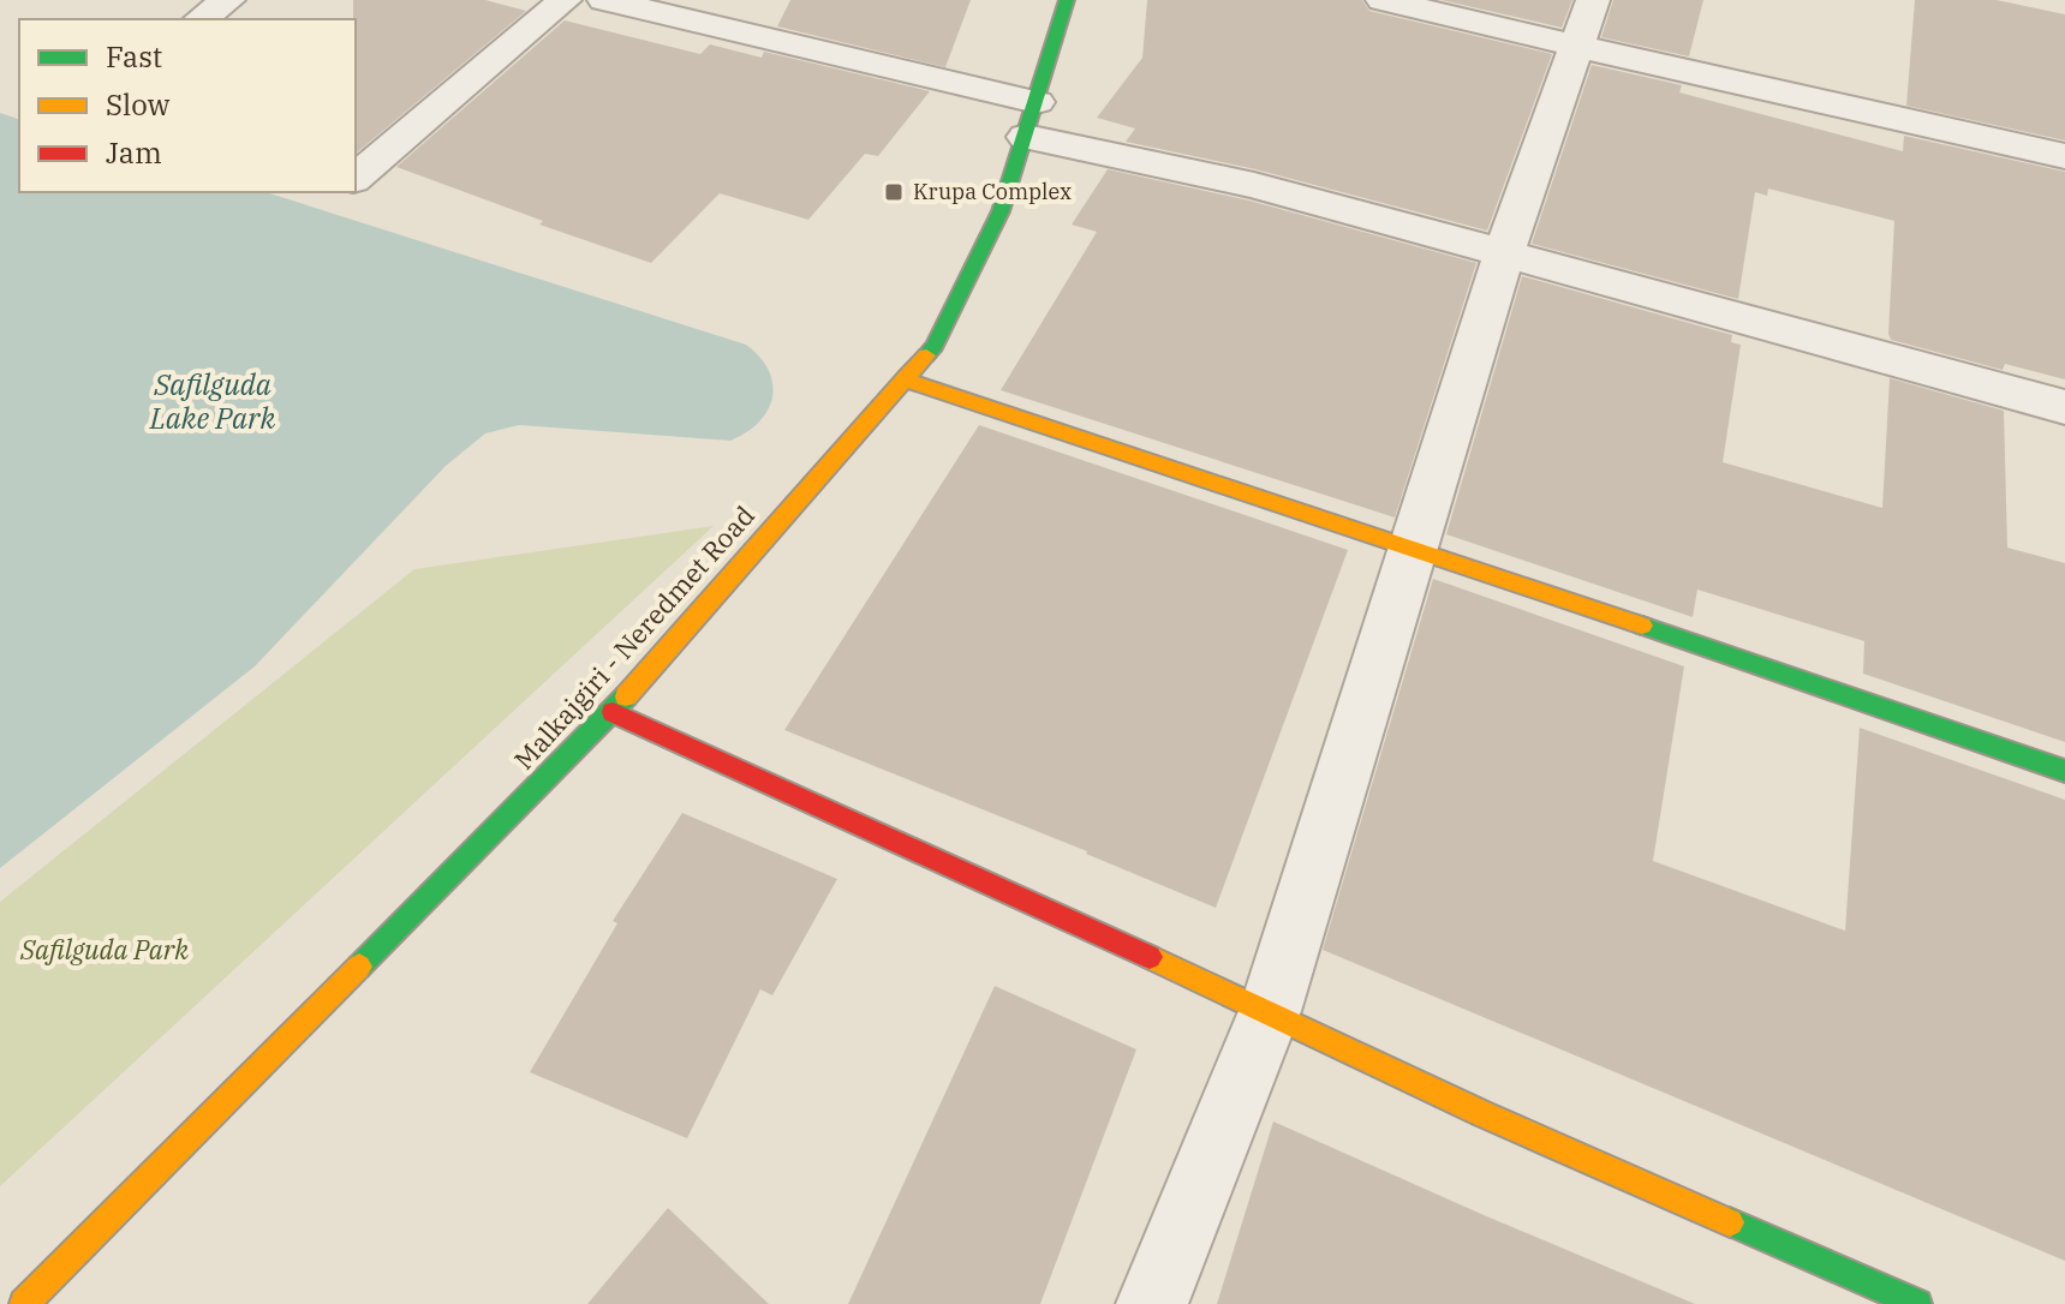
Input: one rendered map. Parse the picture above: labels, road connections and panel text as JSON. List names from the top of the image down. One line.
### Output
{"streets":{"street":["Malkajgiri - Neredmet Road"]},"water":["Safilguda Lake Park"],"parks":["Safilguda Park"],"places":{"transit":["Krupa Complex"]},"legend":["Fast","Slow","Jam"]}
